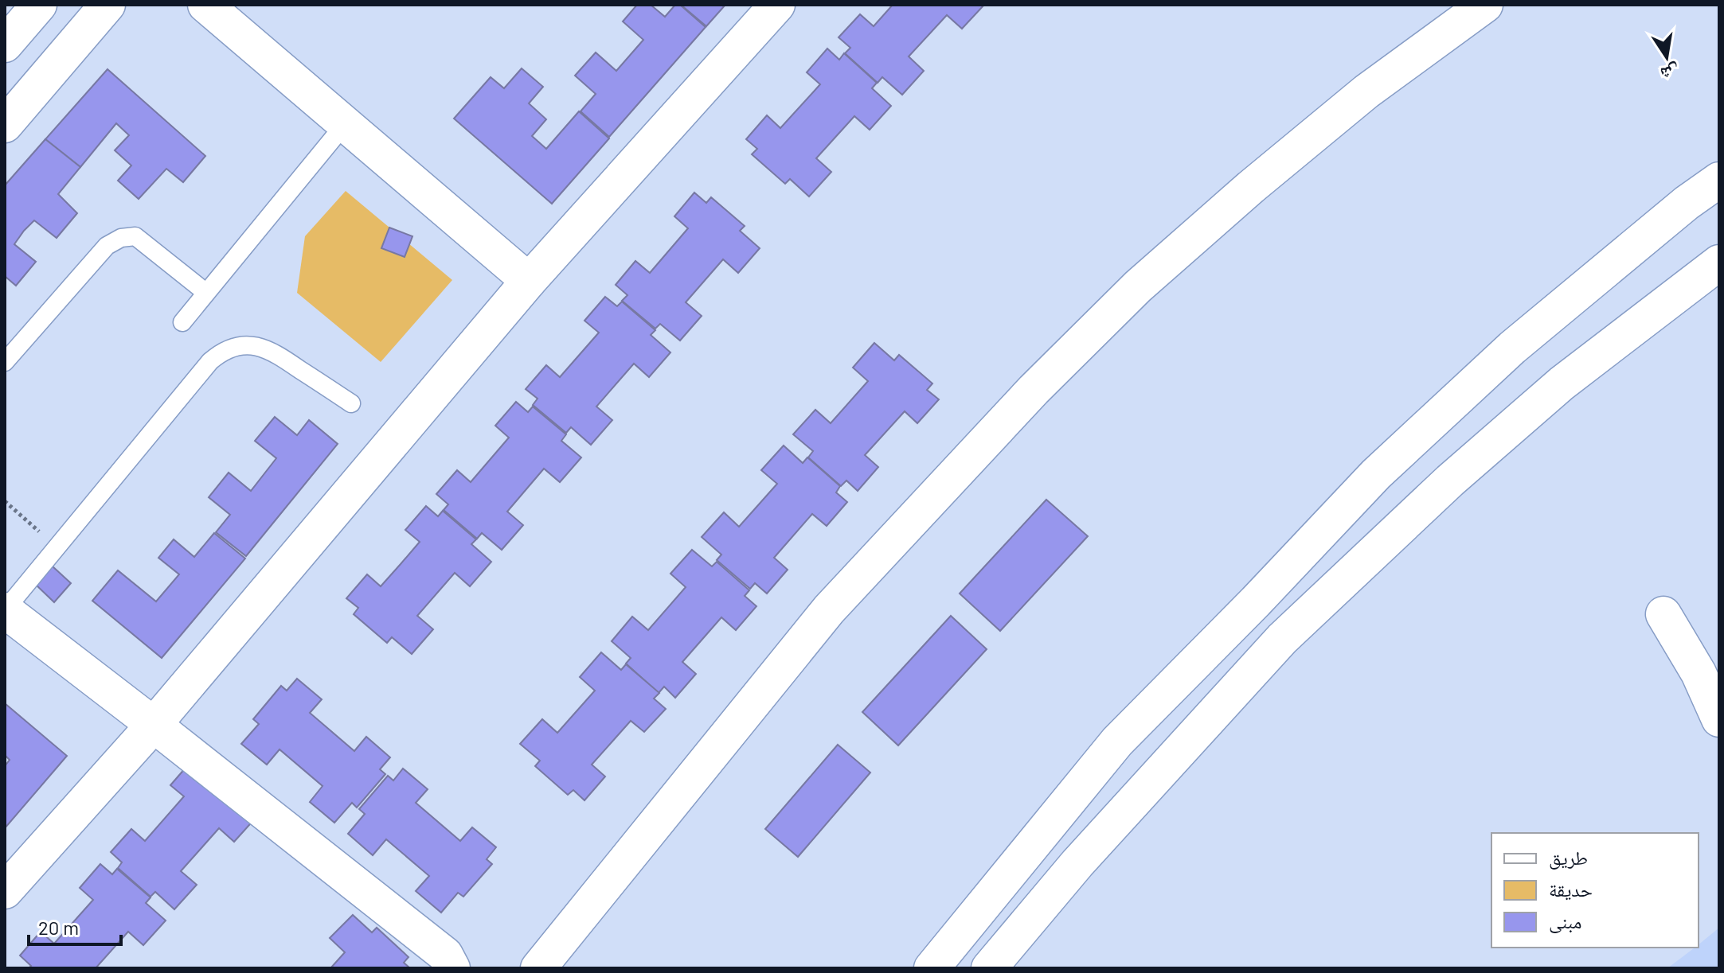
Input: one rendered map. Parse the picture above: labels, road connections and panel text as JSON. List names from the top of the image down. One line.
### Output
{"legend":["طريق","حديقة","مبنى"],"scale_bar":"20 m","north":"bottom"}
